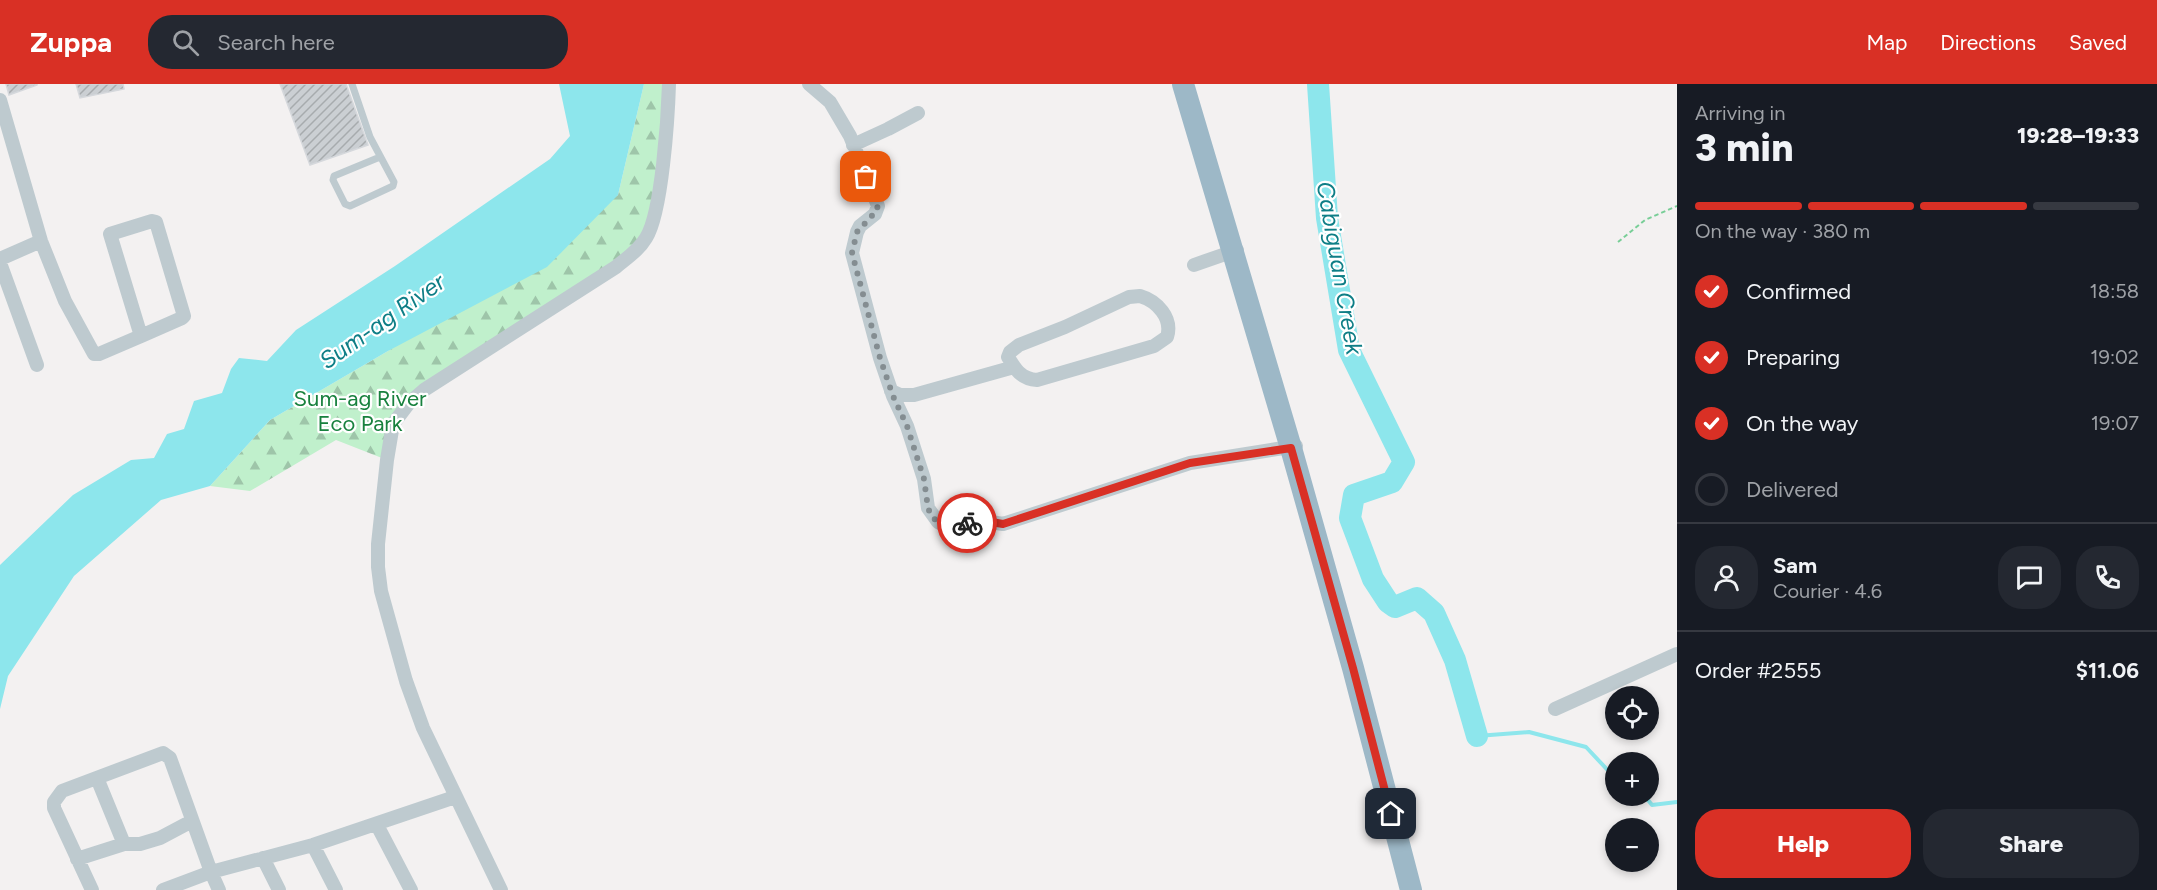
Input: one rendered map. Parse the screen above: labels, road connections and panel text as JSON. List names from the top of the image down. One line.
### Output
{"water":["Cabiguan Creek","Sum-ag River"],"parks":["Sum-ag River Eco Park"],"page":{"header":"Zuppa","search":"Search here","nav":["Map","Directions","Saved"],"heading":["3 min","Arriving in","19:28–19:33"],"panel":["Sam","Courier · 4.6","Order #2555","$11.06"],"bar":"On the way · 380 m","list":[["Confirmed","18:58"],["Preparing","19:02"],["On the way","19:07"],"Delivered"],"map_buttons":["+","−"],"buttons":["Help","Share"]}}
